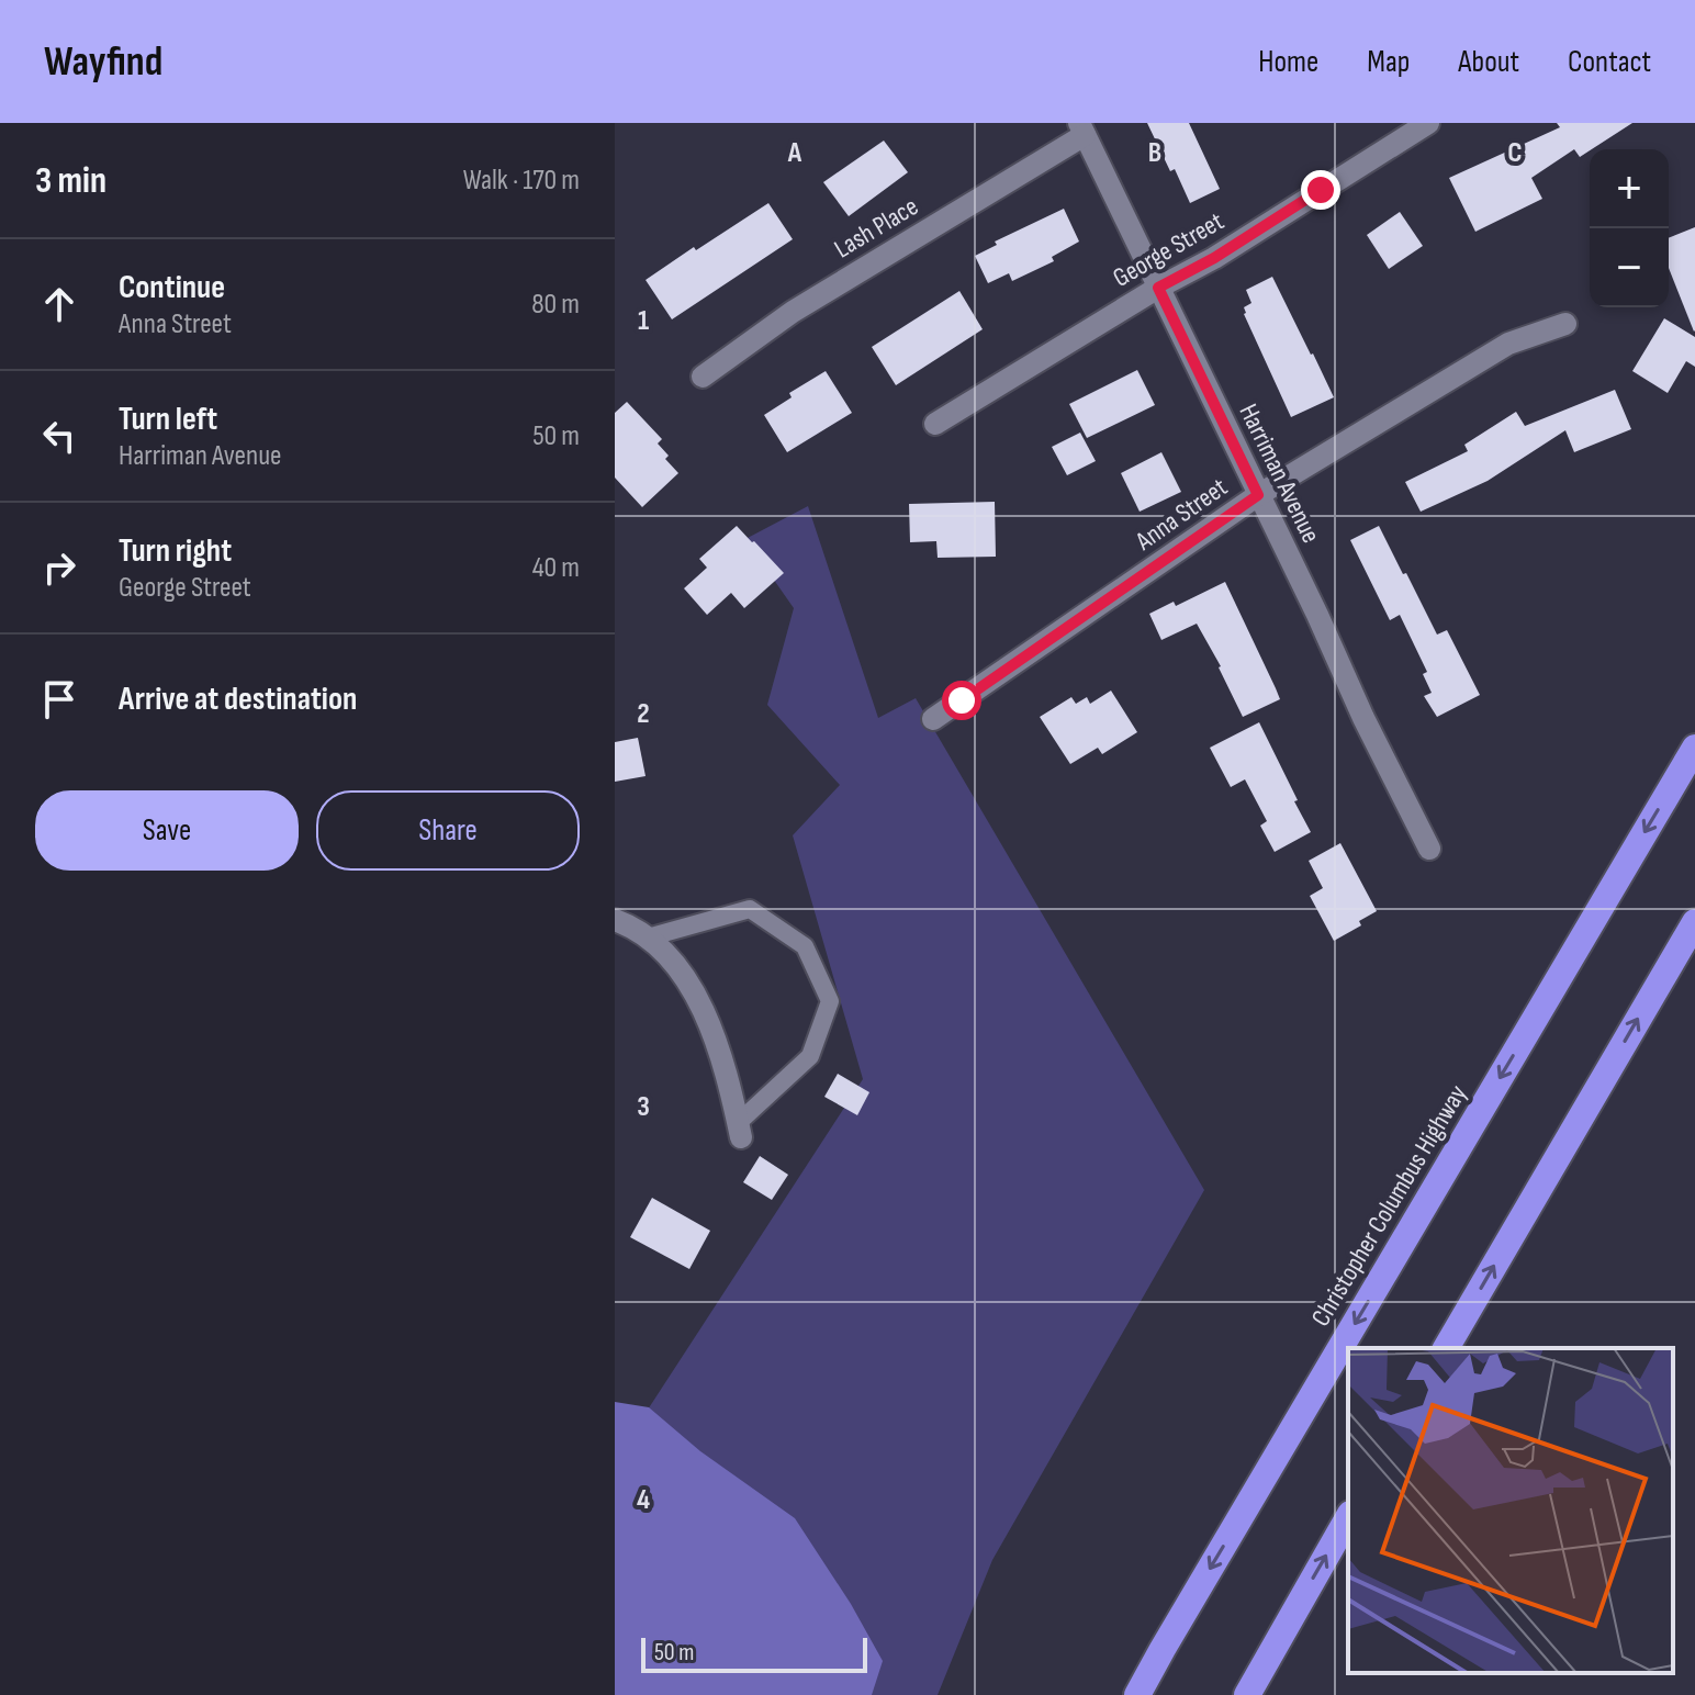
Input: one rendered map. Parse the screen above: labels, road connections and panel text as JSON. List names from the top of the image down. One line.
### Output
{"streets":{"highway":["Christopher Columbus Highway"],"street":["Lash Place","George Street","Harriman Avenue","Anna Street"]},"crossings":[["Lash Place","Harriman Avenue"],["George Street","Harriman Avenue"],["Harriman Avenue","Anna Street"]],"scale_bar":"50 m","page":{"header":"Wayfind","nav":["Home","Map","About","Contact"],"heading":["3 min","Walk · 170 m"],"map_buttons":["+","−"],"list":[["Continue","Anna Street","80 m"],["Turn left","Harriman Avenue","50 m"],["Turn right","George Street","40 m"],"Arrive at destination"],"buttons":["Save","Share"],"scale":"50 m"},"grid":{"columns":["A","B","C"],"rows":["1","2","3","4"]}}
